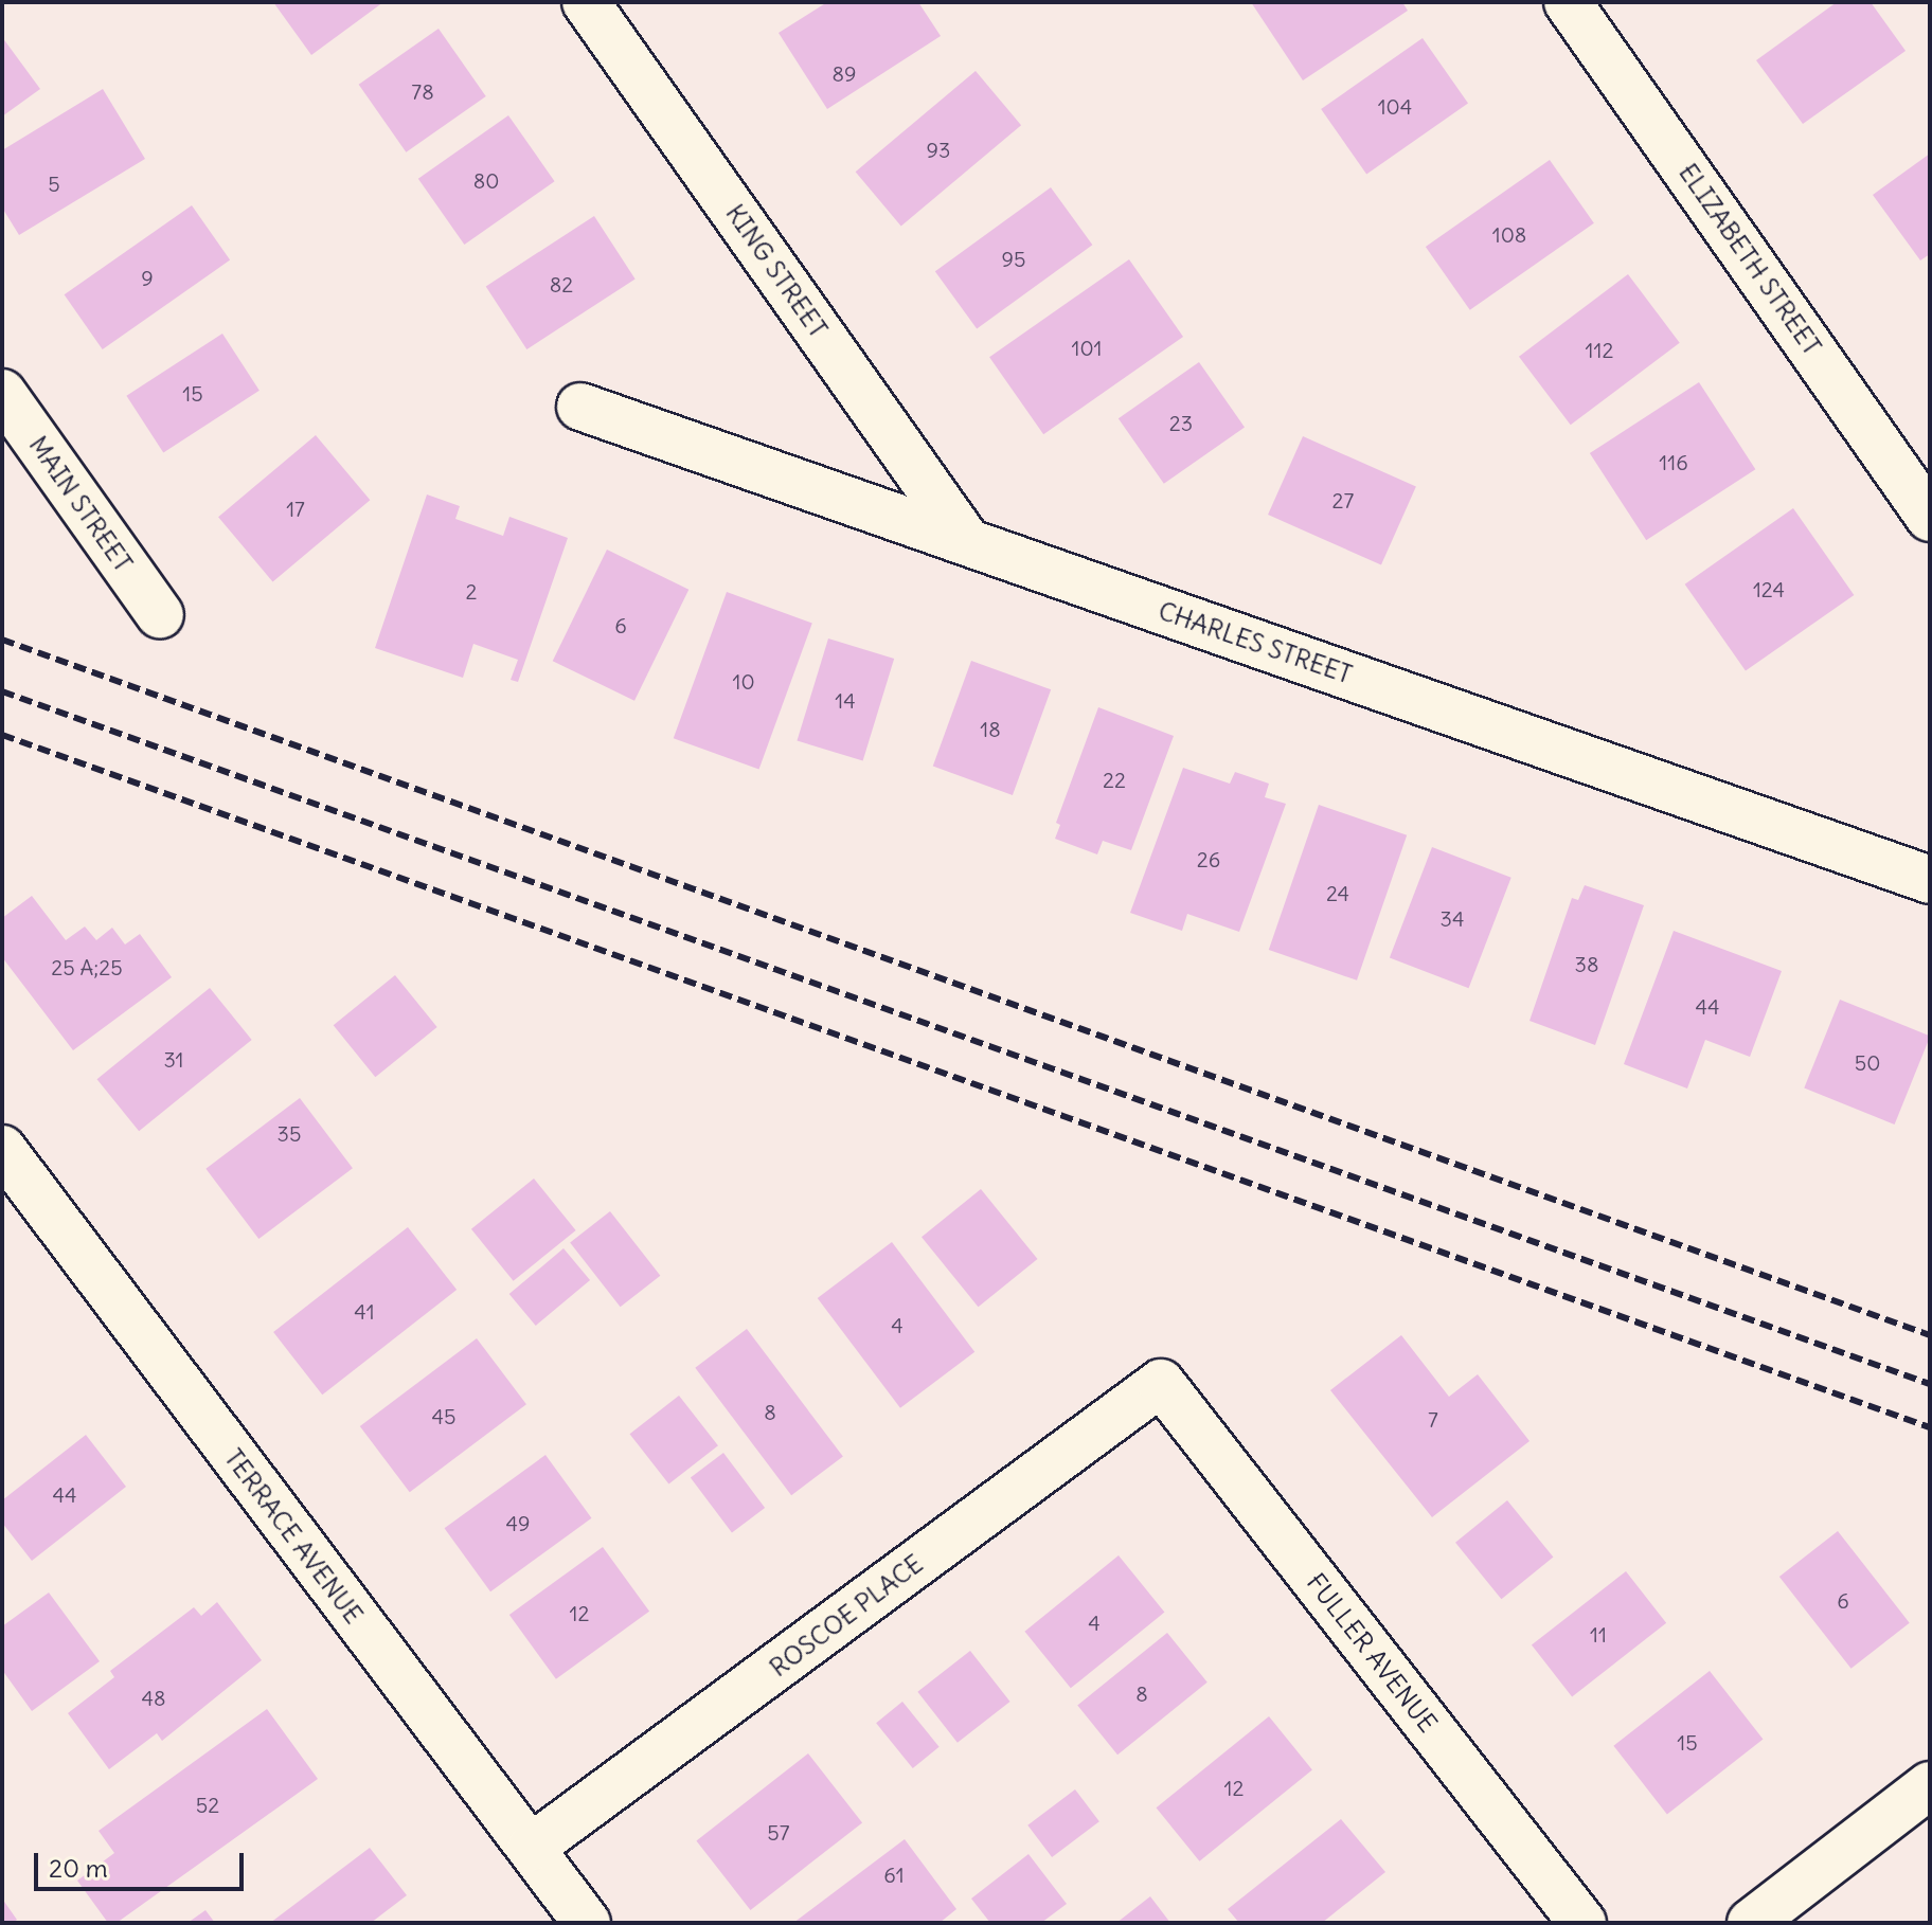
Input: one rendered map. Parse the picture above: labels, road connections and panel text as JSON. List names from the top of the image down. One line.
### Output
{"streets":{"street":["ELIZABETH STREET","KING STREET","MAIN STREET","CHARLES STREET","TERRACE AVENUE","ROSCOE PLACE","FULLER AVENUE"]},"crossings":[["KING STREET","CHARLES STREET"],["TERRACE AVENUE","ROSCOE PLACE"],["ROSCOE PLACE","FULLER AVENUE"]],"house_numbers":["89","78","104","93","80","5","108","95","9","82","101","112","15","23","116","27","17","124","2","6","10","14","18","22","26","24","34","38","25 A;25","44","31","50","35","41","4","8","45","7","44","49","6","12","4","11","8","48","15","12","52","57","61"],"scale_bar":"20 m"}
